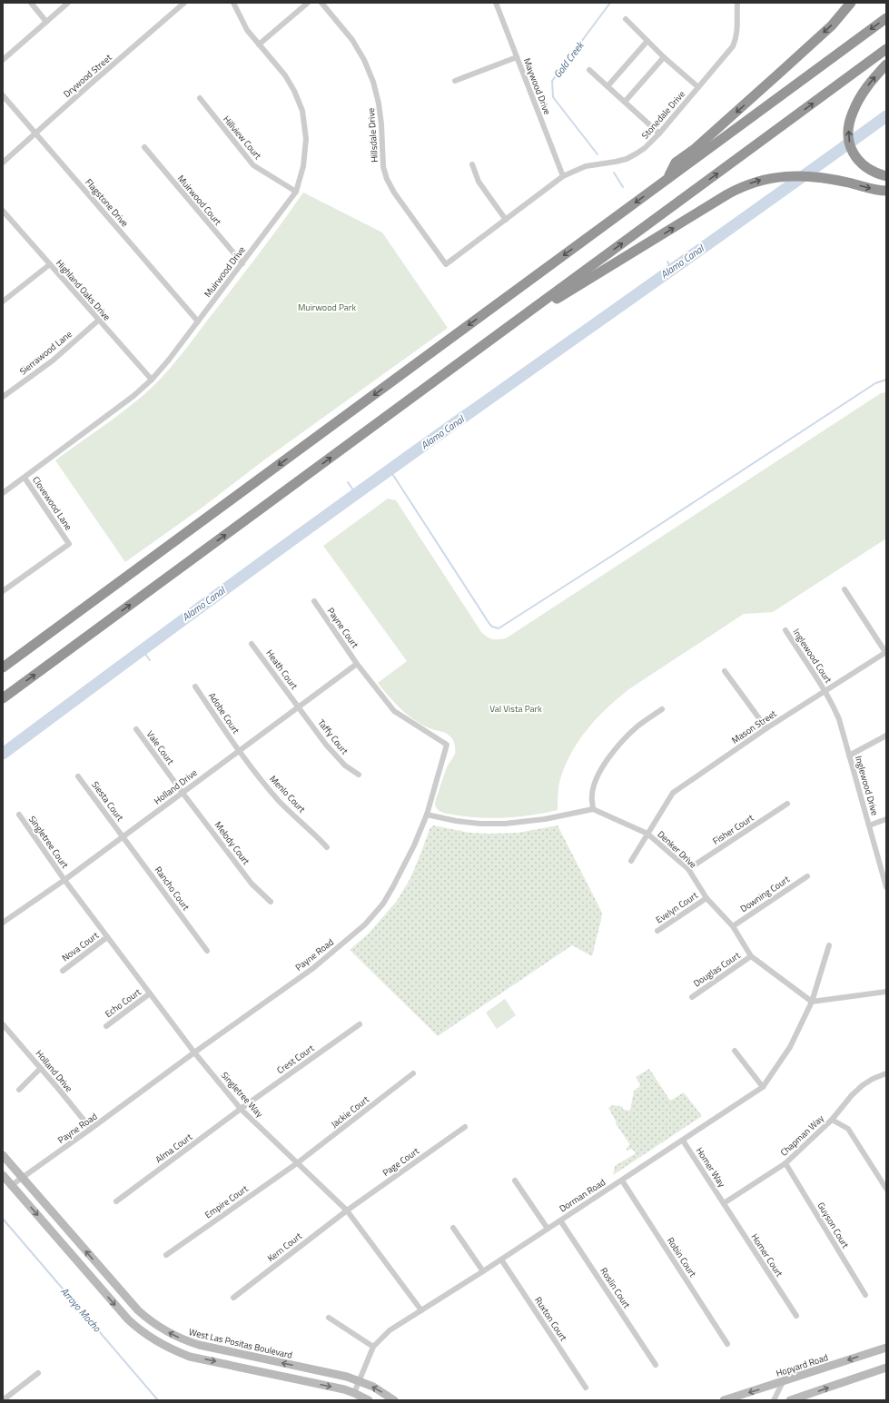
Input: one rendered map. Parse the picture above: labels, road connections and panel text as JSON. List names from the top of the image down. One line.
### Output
{"streets":{"main road":["West Las Positas Boulevard","Hopyard Road"],"street":["Drywood Street","Maywood Drive","Stonedale Drive","Hillsdale Drive","Hillview Court","Muirwood Court","Flagstone Drive","Muirwood Drive","Highland Oaks Drive","Sierrawood Lane","Clovewood Lane","Payne Court","Inglewood Court","Heath Court","Adobe Court","Mason Street","Taffy Court","Vale Court","Inglewood Drive","Holland Drive","Menlo Court","Siesta Court","Fisher Court","Singletree Court","Melody Court","Denker Drive","Rancho Court","Downing Court","Evelyn Court","Nova Court","Payne Road","Douglas Court","Echo Court","Crest Court","Singletree Way","Jackie Court","Chapman Way","Alma Court","Page Court","Homer Way","Dorman Road","Empire Court","Guyson Court","Kern Court","Homer Court","Robin Court","Roslin Court","Ruxton Court"]},"crossings":[["Drywood Street","Flagstone Drive"],["Maywood Drive","Stonedale Drive"],["Stonedale Drive","Hillsdale Drive"],["Hillview Court","Muirwood Drive"],["Muirwood Court","Muirwood Drive"],["Flagstone Drive","Muirwood Drive"],["Muirwood Drive","Highland Oaks Drive"],["Muirwood Drive","Clovewood Lane"],["Highland Oaks Drive","Sierrawood Lane"],["Payne Court","Holland Drive"],["Payne Court","Payne Road"],["Inglewood Court","Mason Street"],["Inglewood Court","Inglewood Drive"],["Heath Court","Taffy Court"],["Heath Court","Holland Drive"],["Adobe Court","Holland Drive"],["Adobe Court","Menlo Court"],["Mason Street","Inglewood Drive"],["Mason Street","Denker Drive"],["Taffy Court","Holland Drive"],["Vale Court","Holland Drive"],["Vale Court","Melody Court"],["Holland Drive","Menlo Court"],["Holland Drive","Siesta Court"],["Holland Drive","Singletree Court"],["Holland Drive","Melody Court"],["Holland Drive","Rancho Court"],["Holland Drive","Payne Road"],["Holland Drive","Singletree Way"],["Siesta Court","Rancho Court"],["Fisher Court","Denker Drive"],["Singletree Court","Singletree Way"],["Denker Drive","Downing Court"],["Denker Drive","Evelyn Court"],["Denker Drive","Douglas Court"],["Denker Drive","Dorman Road"],["Nova Court","Singletree Way"],["Payne Road","Singletree Way"],["Payne Road","West Las Positas Boulevard"],["Echo Court","Singletree Way"],["Crest Court","Singletree Way"],["Crest Court","Alma Court"],["Singletree Way","Jackie Court"],["Singletree Way","Alma Court"],["Singletree Way","Page Court"],["Singletree Way","Dorman Road"],["Singletree Way","Empire Court"],["Singletree Way","Kern Court"],["Jackie Court","Empire Court"],["Chapman Way","Homer Way"],["Chapman Way","Guyson Court"],["Chapman Way","Homer Court"],["Page Court","Kern Court"],["Homer Way","Dorman Road"],["Homer Way","Homer Court"],["Dorman Road","Robin Court"],["Dorman Road","Roslin Court"],["Dorman Road","Ruxton Court"],["Dorman Road","West Las Positas Boulevard"]],"water":["Gold Creek","Alamo Canal","Arroyo Mocho"],"parks":["Muirwood Park","Val Vista Park"]}
